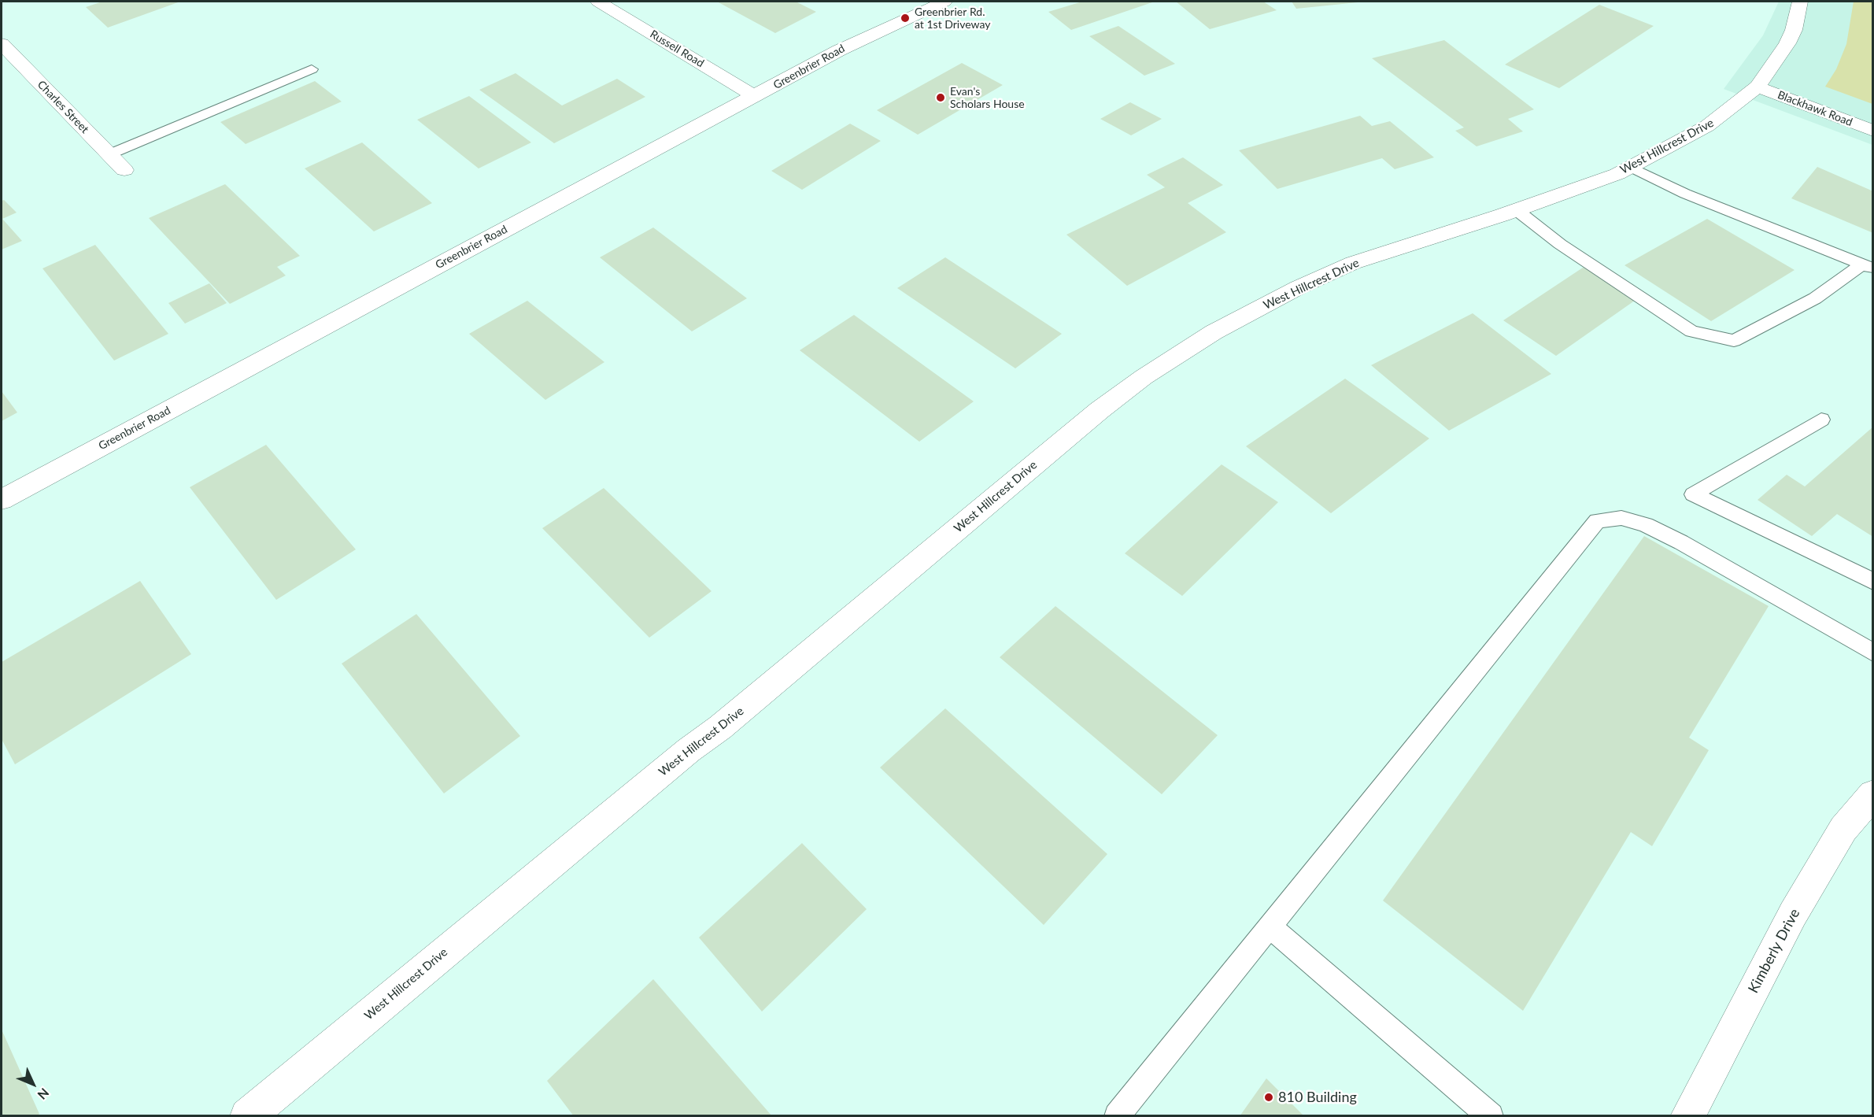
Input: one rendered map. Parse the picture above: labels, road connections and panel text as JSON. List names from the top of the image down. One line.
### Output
{"streets":{"street":["Russell Road","Greenbrier Road","Charles Street","Blackhawk Road","West Hillcrest Drive","Kimberly Drive"]},"crossings":[["Russell Road","Greenbrier Road"],["Blackhawk Road","West Hillcrest Drive"]],"places":["Greenbrier Rd. at 1st Driveway","Evan's Scholars House","810 Building"],"north":"bottom right"}
